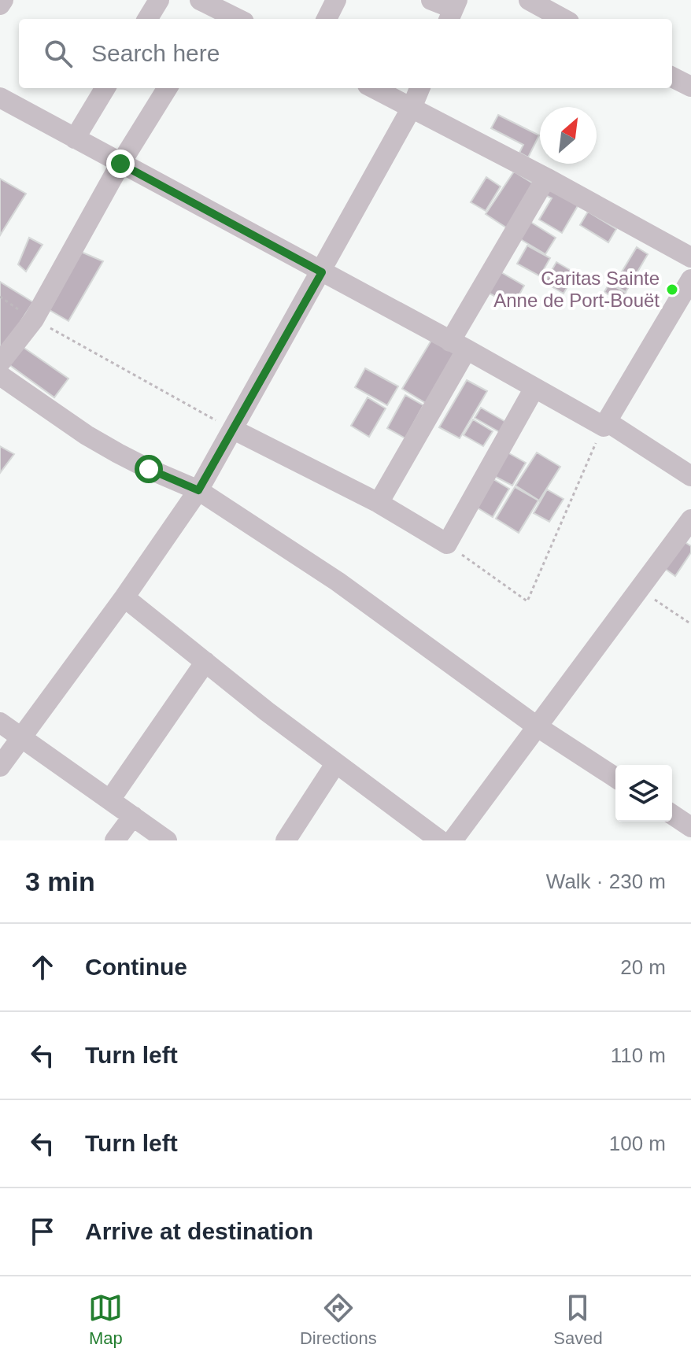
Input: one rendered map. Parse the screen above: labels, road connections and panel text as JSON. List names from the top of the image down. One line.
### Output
{"places":["Caritas Sainte Anne de Port-Bouët"],"north":"top right","page":{"search":"Search here","heading":["3 min","Walk · 230 m"],"list":[["Continue","20 m"],["Turn left","110 m"],["Turn left","100 m"],"Arrive at destination"],"nav":["Map","Directions","Saved"]}}
